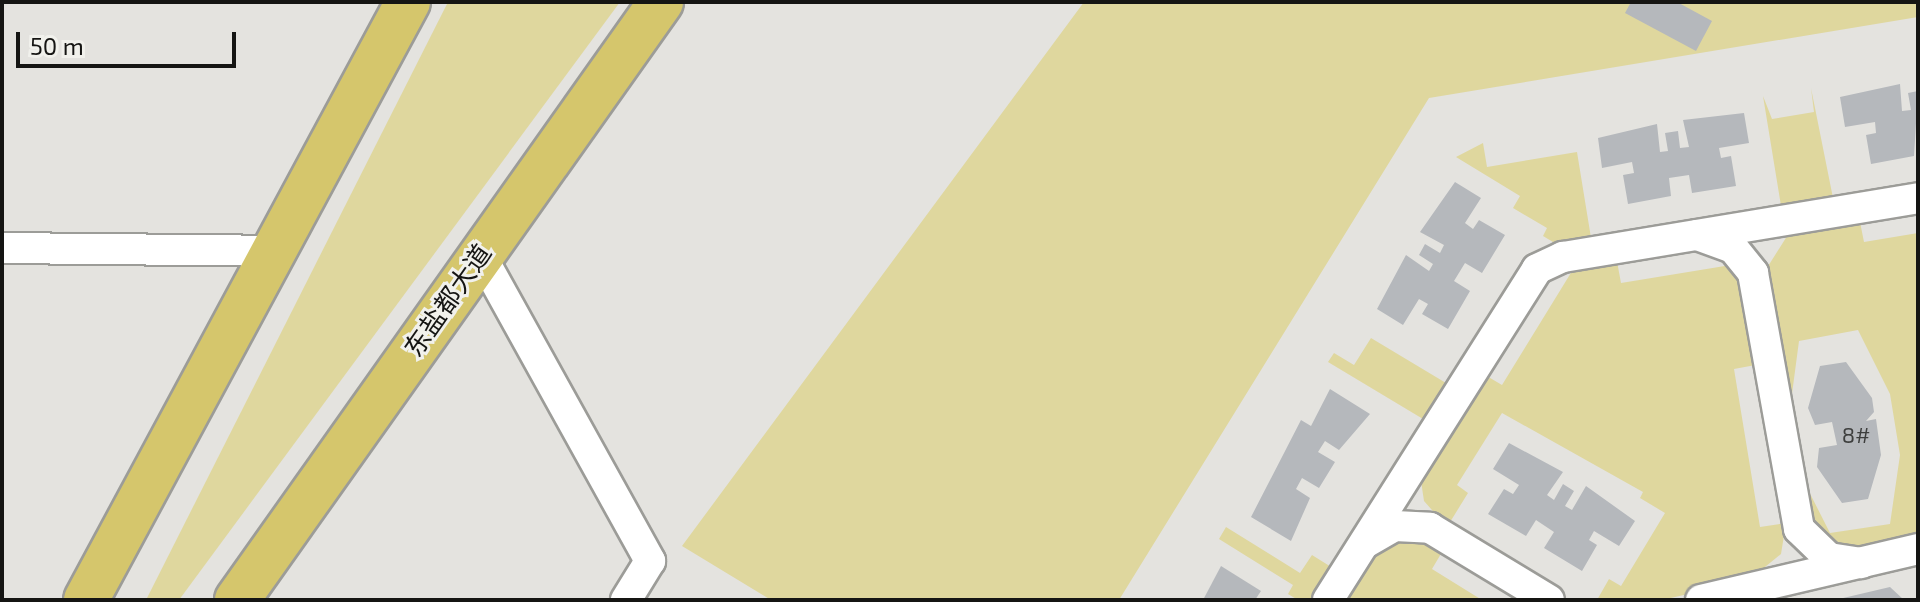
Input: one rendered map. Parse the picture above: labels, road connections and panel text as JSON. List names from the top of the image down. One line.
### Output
{"streets":{"highway":["东盐都大道"]},"house_numbers":["8#"],"scale_bar":"50 m"}
